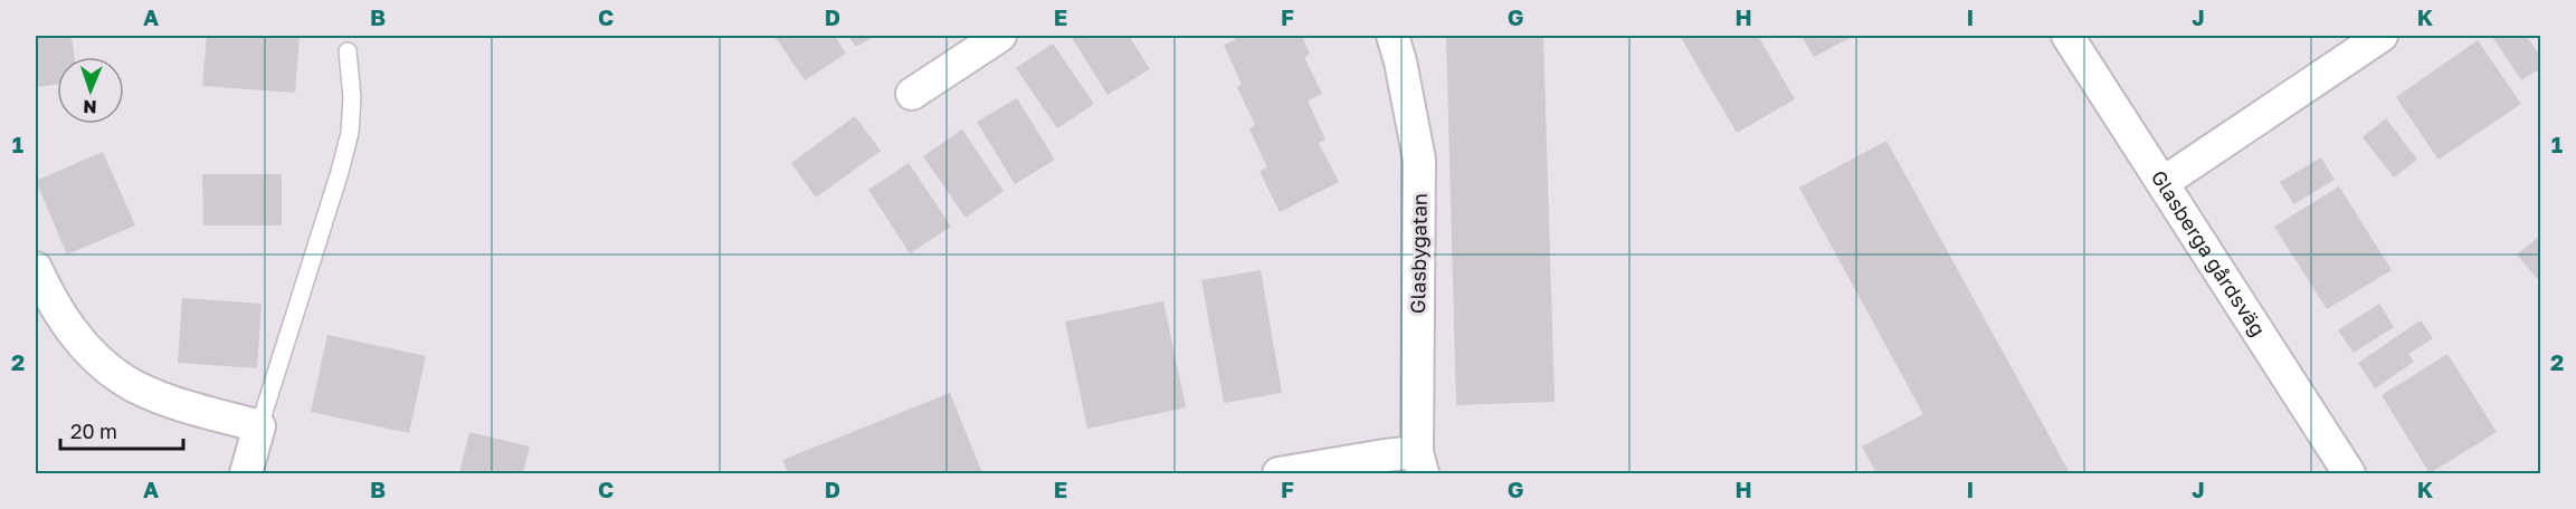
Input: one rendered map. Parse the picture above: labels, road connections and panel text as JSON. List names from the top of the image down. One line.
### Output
{"streets":{"street":["Glasbygatan","Glasberga gårdsväg"]},"scale_bar":"20 m","north":"bottom","grid":{"columns":["A","B","C","D","E","F","G","H","I","J","K"],"rows":["1","2"]}}
